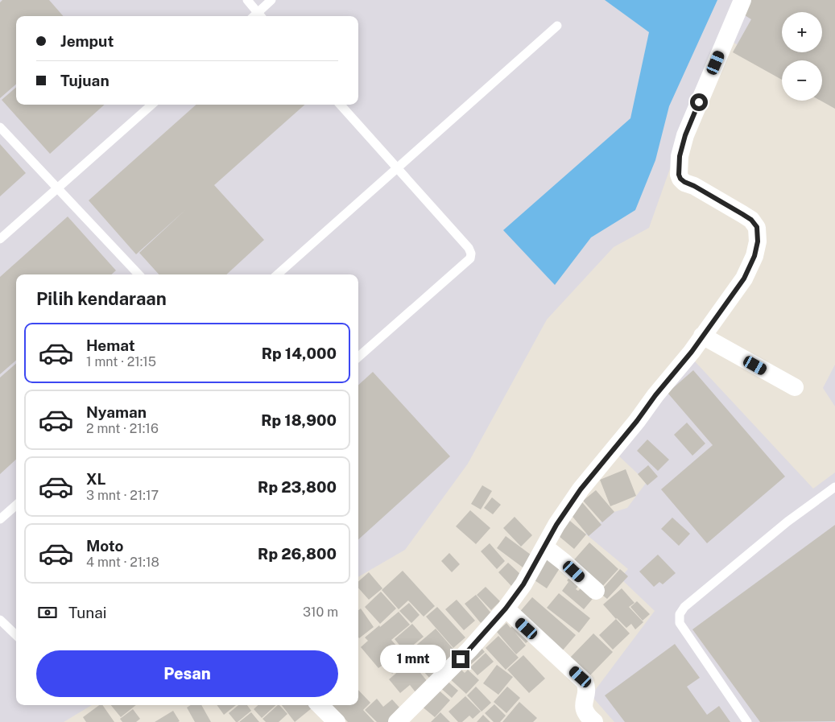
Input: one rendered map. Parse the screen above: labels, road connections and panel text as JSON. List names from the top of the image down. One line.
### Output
{"page":{"map_buttons":["+","−"],"banner":["Jemput","Tujuan"],"heading":"Pilih kendaraan","list":[{"name":"Hemat","note":"1 mnt · 21:15","value":"Rp 14,000"},{"name":"Nyaman","note":"2 mnt · 21:16","value":"Rp 18,900"},{"name":"XL","note":"3 mnt · 21:17","value":"Rp 23,800"},{"name":"Moto","note":"4 mnt · 21:18","value":"Rp 26,800"}],"pay":["Tunai","310 m"],"buttons":"Pesan","bubble":"1 mnt"}}
